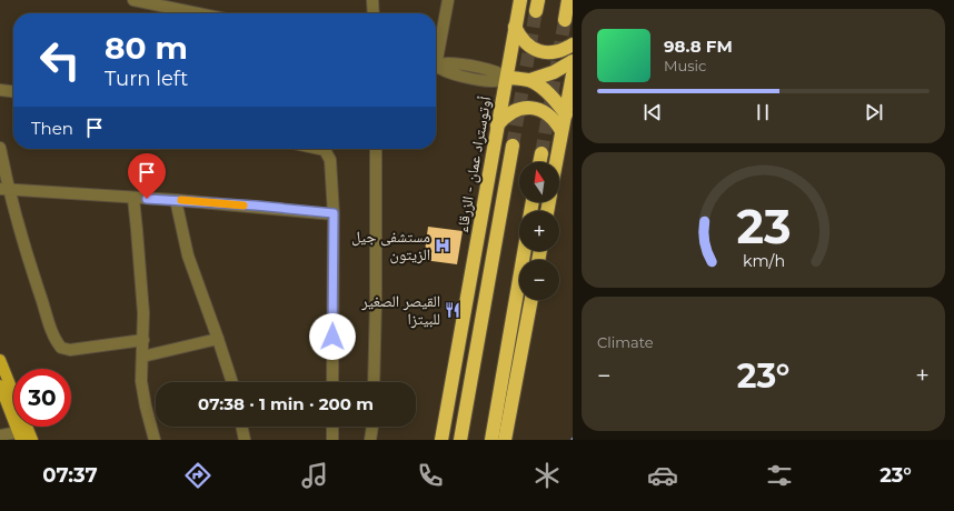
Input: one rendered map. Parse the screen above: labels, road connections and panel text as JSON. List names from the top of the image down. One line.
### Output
{"streets":{"highway":["أوتوستراد عمان - الزرقاء"]},"places":{"hospital":["مستشفى جيل الزيتون"],"restaurant":["القيصر الصغير للبيتزا"]},"north":"top","page":{"turn":["80 m","Turn left"],"song":["98.8 FM","Music"],"then":"Then","map_buttons":["+","−"],"tile":"Climate","heat":["−","23°","+"],"limit":"30","trip":"07:38 · 1 min · 200 m","tabs":["07:37","23°"],"gauge":["23","km/h"]}}
